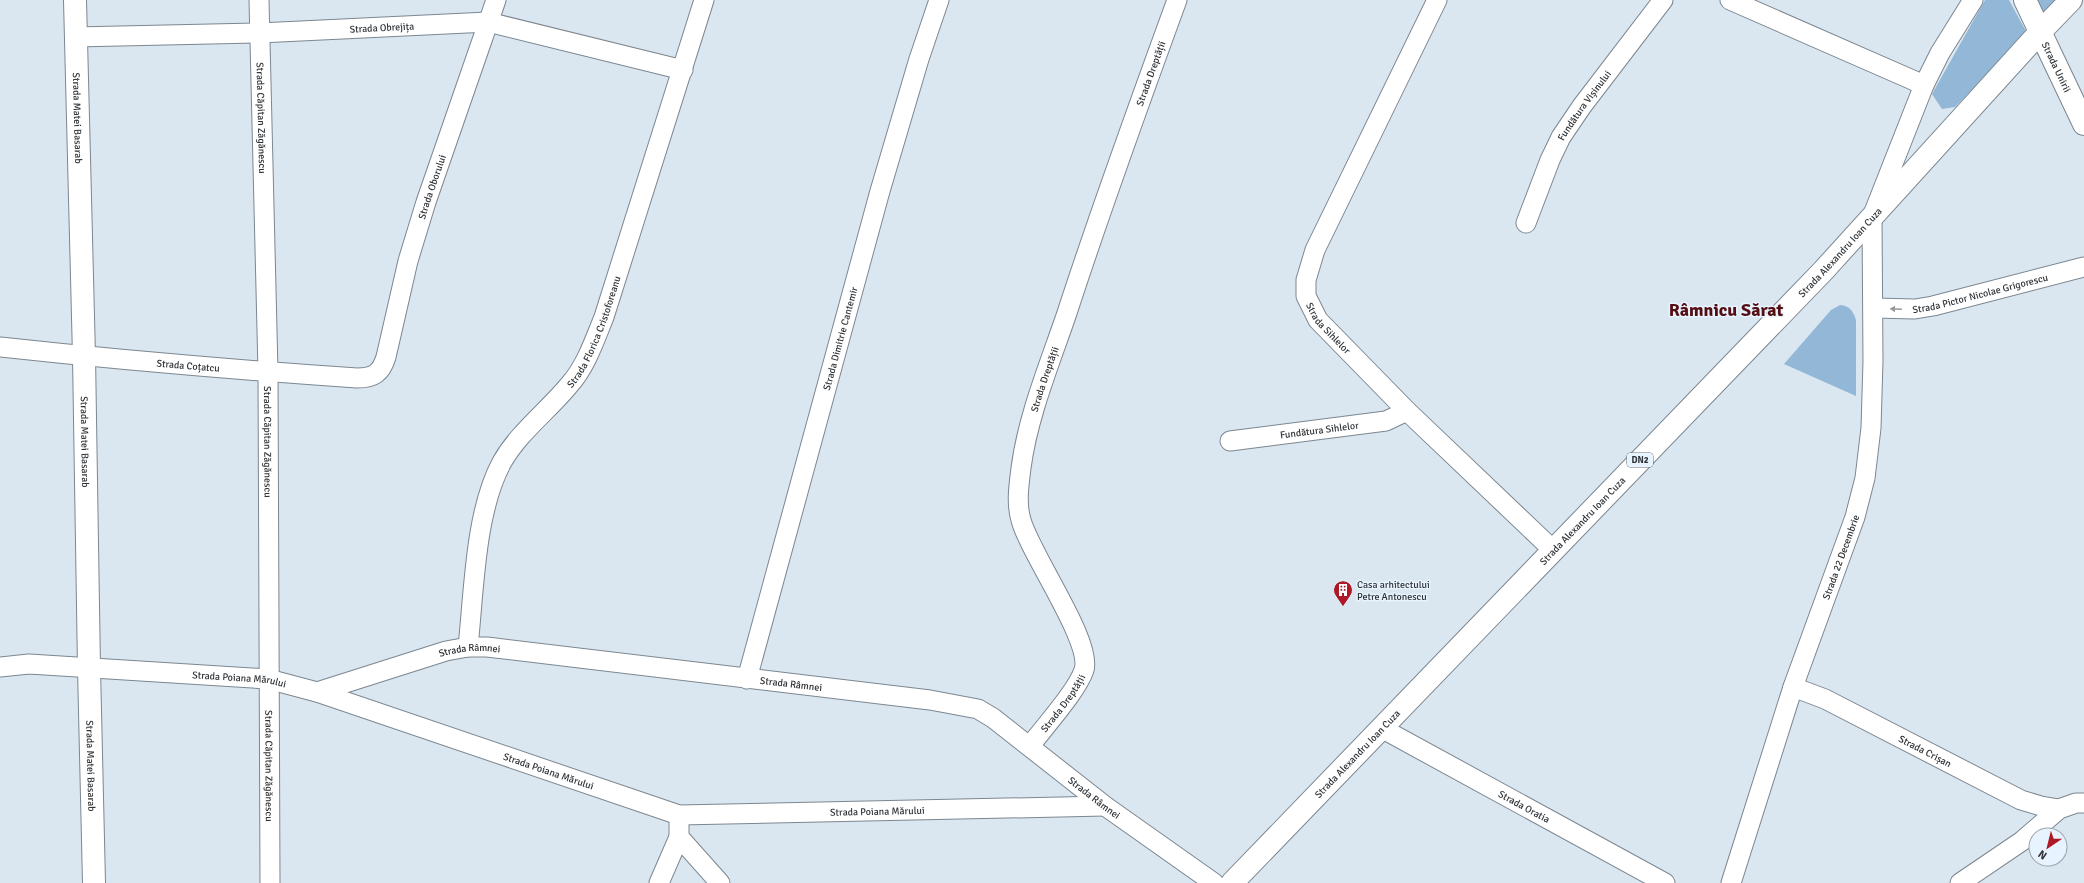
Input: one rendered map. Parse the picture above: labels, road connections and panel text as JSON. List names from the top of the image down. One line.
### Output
{"streets":{"main road":["Strada Unirii","Strada Matei Basarab","Strada Alexandru Ioan Cuza","DN2"],"street":["Strada Obrejița","Strada Dreptății","Fundătura Vișinului","Strada Căpitan Zăgănescu","Strada Oborului","Strada Pictor Nicolae Grigorescu","Strada Sihlelor","Strada Florica Cristoforeanu","Strada Dimitrie Cantemir","Strada Coțatcu","Fundătura Sihlelor","Strada 22 Decembrie","Strada Râmnei","Strada Poiana Mărului","Strada Crișan","Strada Oratia"]},"crossings":[["Strada Obrejița","Strada Matei Basarab"],["Strada Obrejița","Strada Căpitan Zăgănescu"],["Strada Obrejița","Strada Oborului"],["Strada Obrejița","Strada Florica Cristoforeanu"],["Strada Unirii","Strada Alexandru Ioan Cuza"],["Strada Unirii","DN2"],["Strada Dreptății","Strada Râmnei"],["Strada Matei Basarab","Strada Coțatcu"],["Strada Matei Basarab","Strada Poiana Mărului"],["Strada Căpitan Zăgănescu","Strada Coțatcu"],["Strada Căpitan Zăgănescu","Strada Poiana Mărului"],["Strada Oborului","Strada Coțatcu"],["Strada Alexandru Ioan Cuza","Strada Sihlelor"],["Strada Alexandru Ioan Cuza","DN2"],["Strada Alexandru Ioan Cuza","Strada 22 Decembrie"],["Strada Alexandru Ioan Cuza","Strada Oratia"],["Strada Pictor Nicolae Grigorescu","Strada 22 Decembrie"],["Strada Sihlelor","Fundătura Sihlelor"],["Strada Florica Cristoforeanu","Strada Râmnei"],["Strada Dimitrie Cantemir","Strada Râmnei"],["Strada 22 Decembrie","Strada Crișan"],["Strada Râmnei","Strada Poiana Mărului"]],"one_way":["Strada Pictor Nicolae Grigorescu"],"districts":["Râmnicu Sărat"],"places":{"building":["Casa arhitectului Petre Antonescu"]},"north":"bottom left"}
